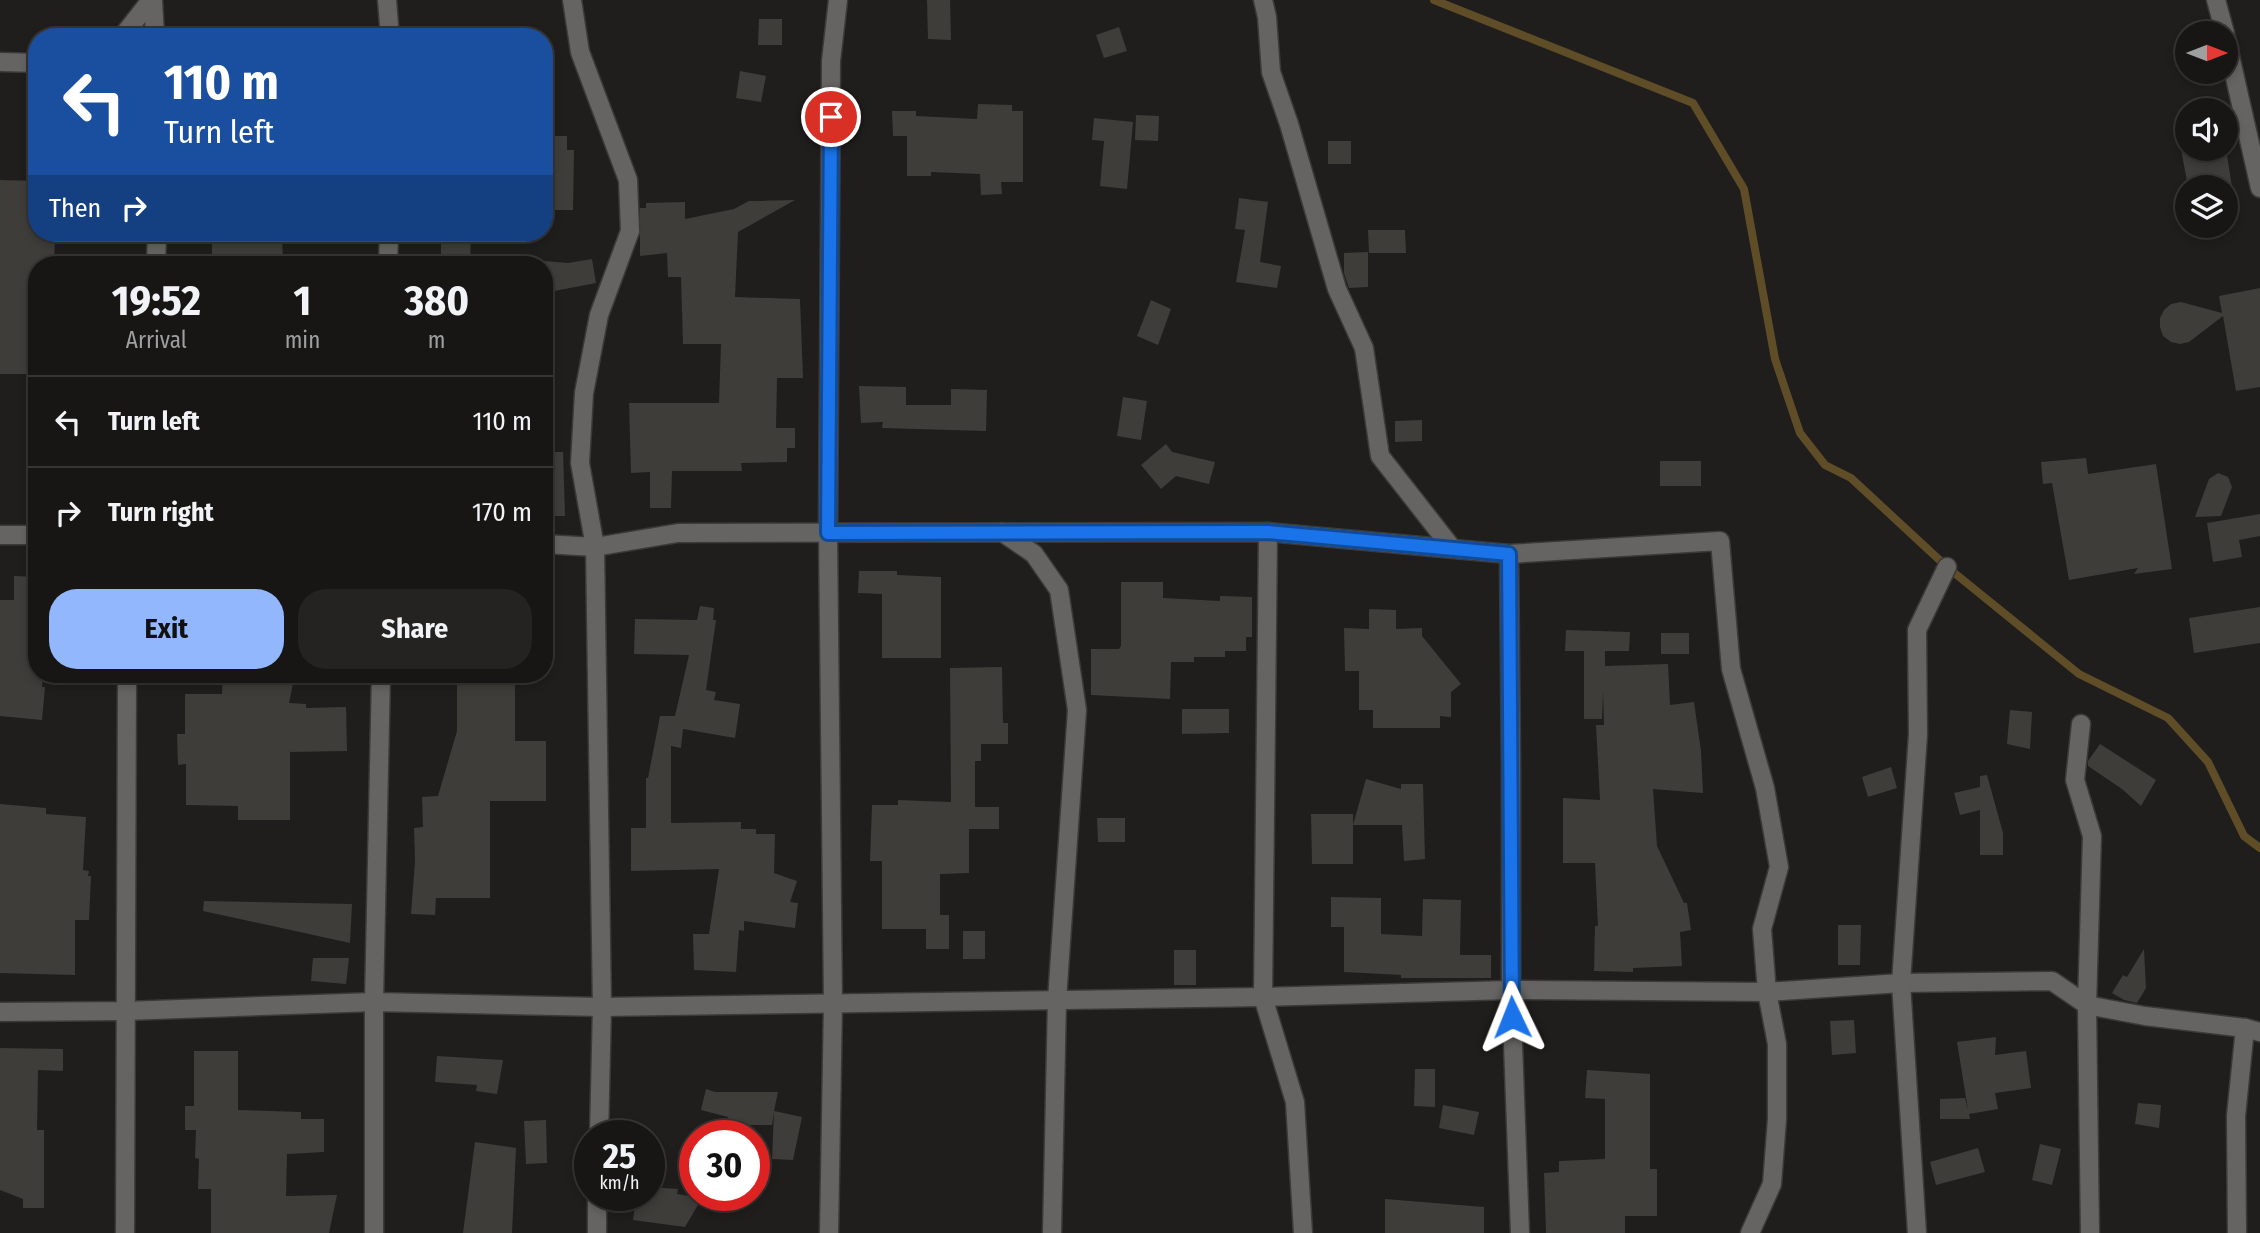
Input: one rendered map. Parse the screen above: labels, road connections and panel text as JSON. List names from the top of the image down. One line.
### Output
{"north":"right","page":{"turn":["110 m","Turn left"],"then":"Then","eta":["19:52","Arrival","1","min","380","m"],"list":[{"name":"Turn left","value":"110 m"},{"name":"Turn right","value":"170 m"}],"buttons":["Exit","Share"],"speed":"25 km/h","limit":"30"}}
